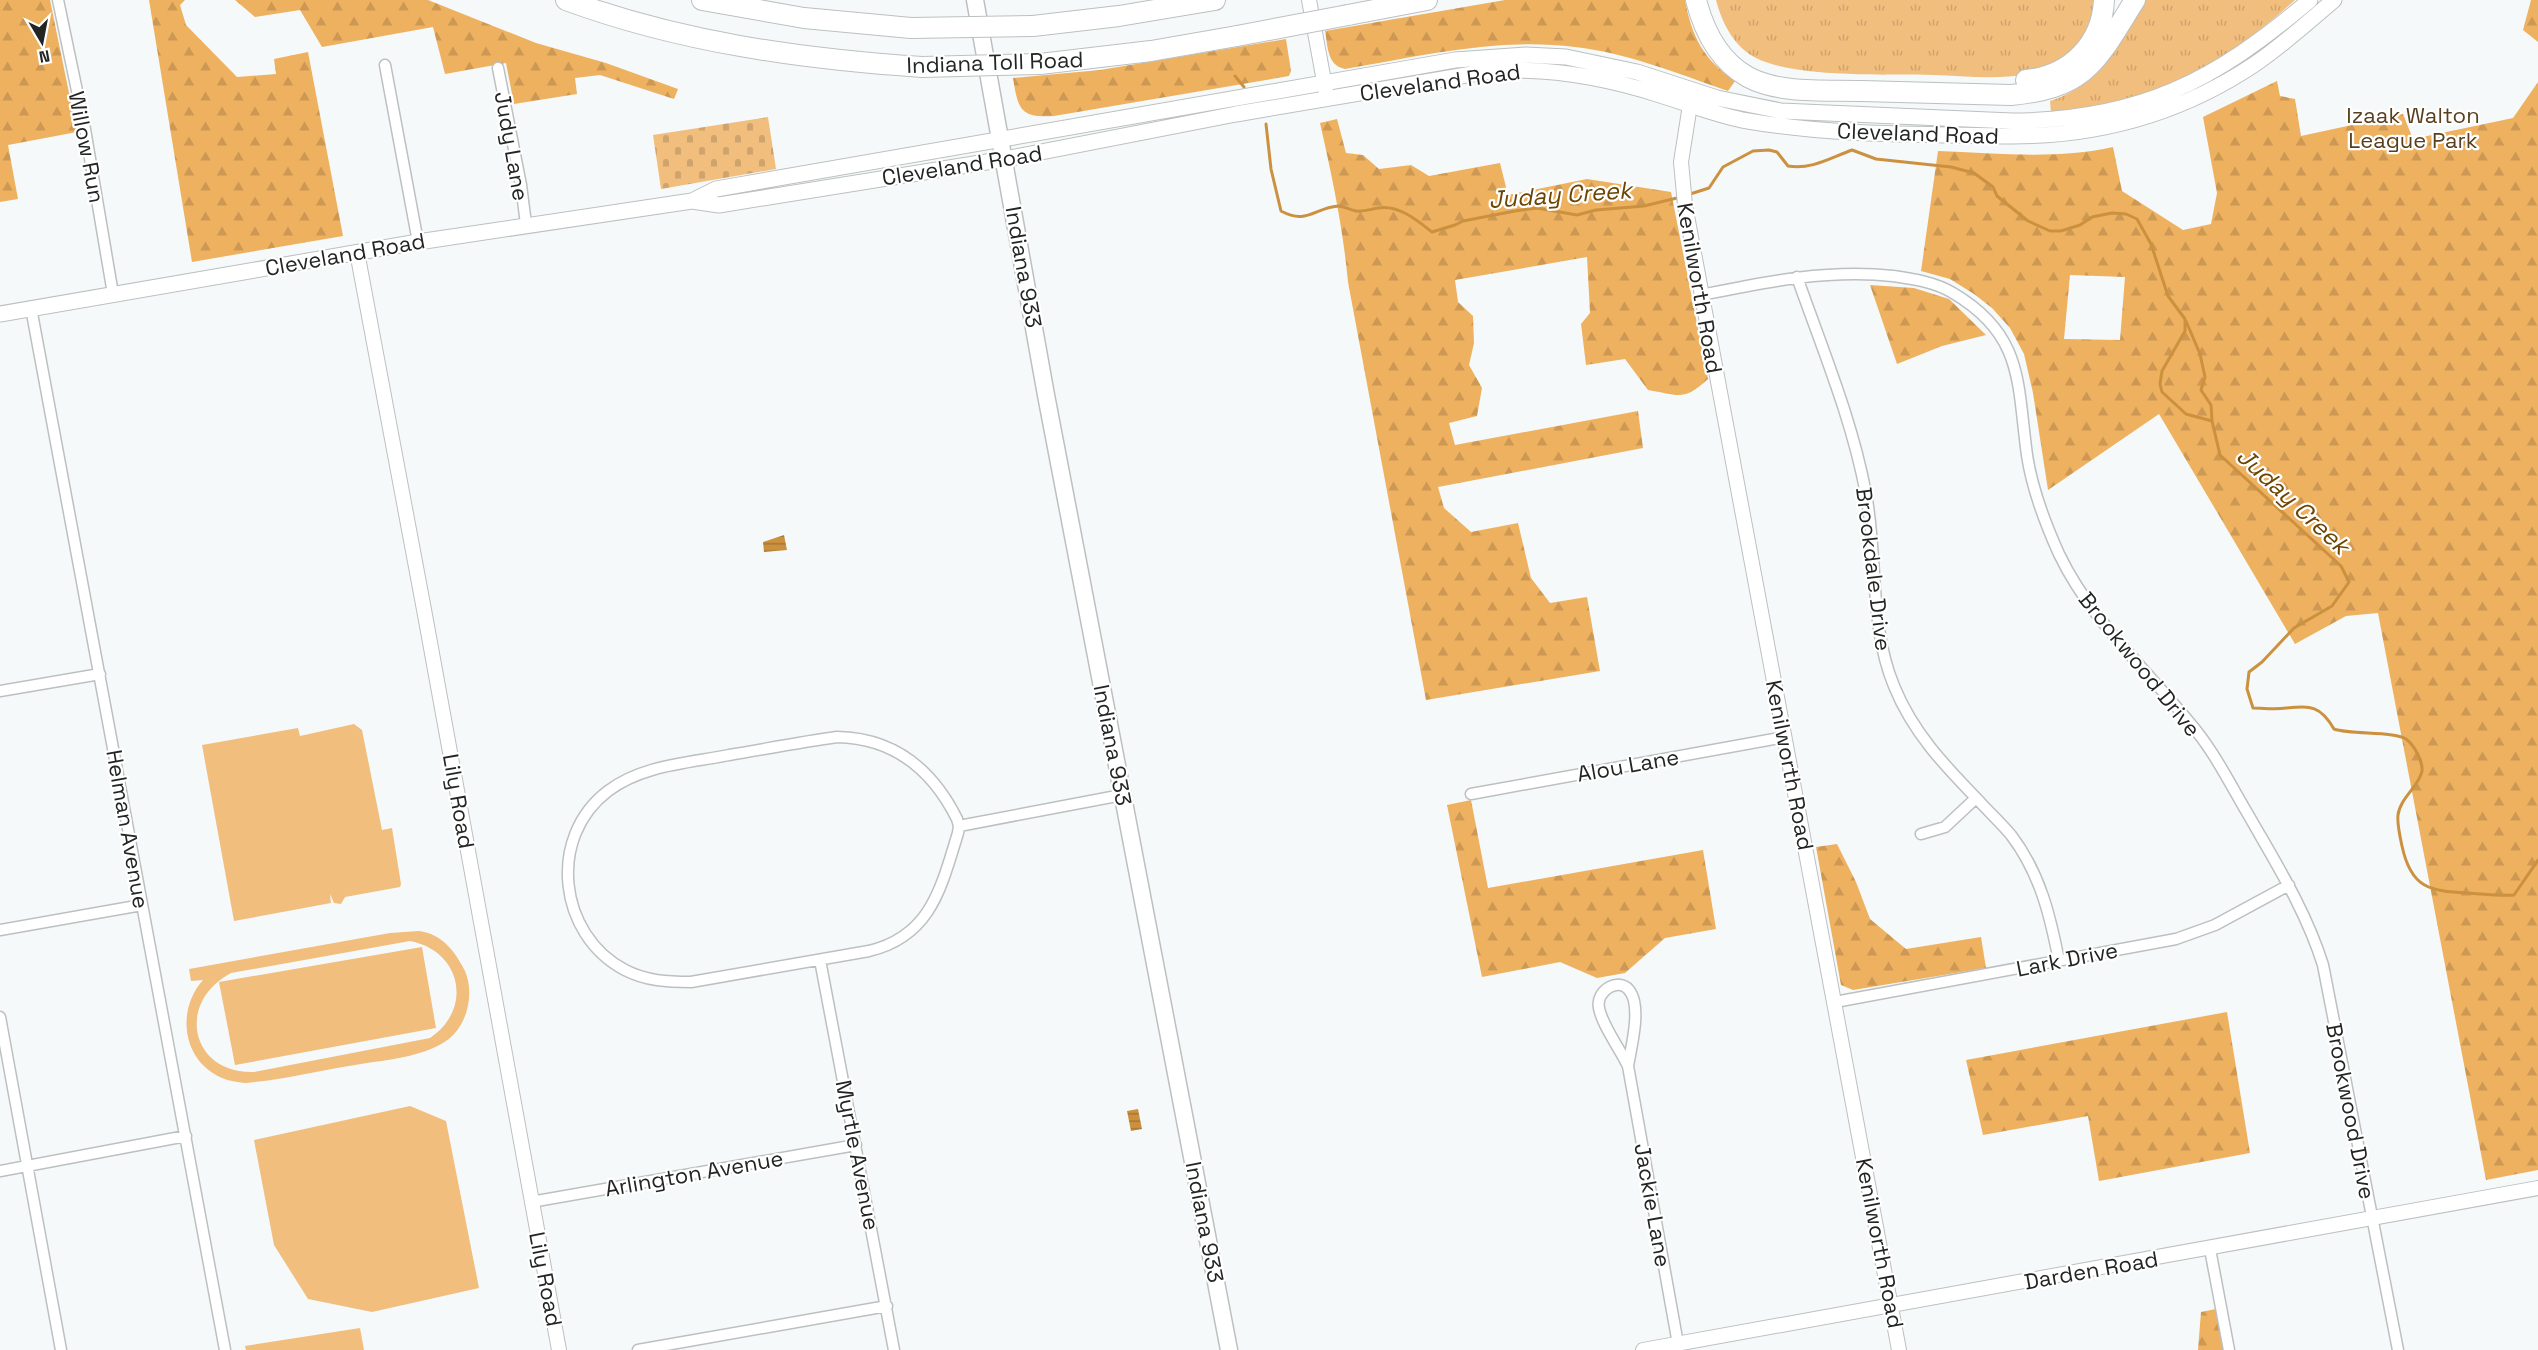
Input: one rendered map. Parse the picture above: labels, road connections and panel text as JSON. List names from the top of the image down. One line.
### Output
{"streets":{"highway":["Indiana Toll Road"],"main road":["Cleveland Road","Indiana 933"],"street":["Judy Lane","Willow Run","Kenilworth Road","Brookdale Drive","Brookwood Drive","Alou Lane","Lily Road","Helman Avenue","Lark Drive","Myrtle Avenue","Arlington Avenue","Jackie Lane","Darden Road"]},"crossings":[["Cleveland Road","Judy Lane"],["Cleveland Road","Willow Run"],["Cleveland Road","Indiana 933"],["Cleveland Road","Kenilworth Road"],["Cleveland Road","Lily Road"],["Cleveland Road","Helman Avenue"],["Kenilworth Road","Brookwood Drive"],["Kenilworth Road","Alou Lane"],["Kenilworth Road","Lark Drive"],["Kenilworth Road","Darden Road"],["Brookdale Drive","Brookwood Drive"],["Brookdale Drive","Lark Drive"],["Brookwood Drive","Lark Drive"],["Brookwood Drive","Darden Road"],["Lily Road","Arlington Avenue"],["Myrtle Avenue","Arlington Avenue"],["Jackie Lane","Darden Road"]],"water":["Juday Creek"],"parks":["Izaak Walton League Park"],"north":"bottom"}
